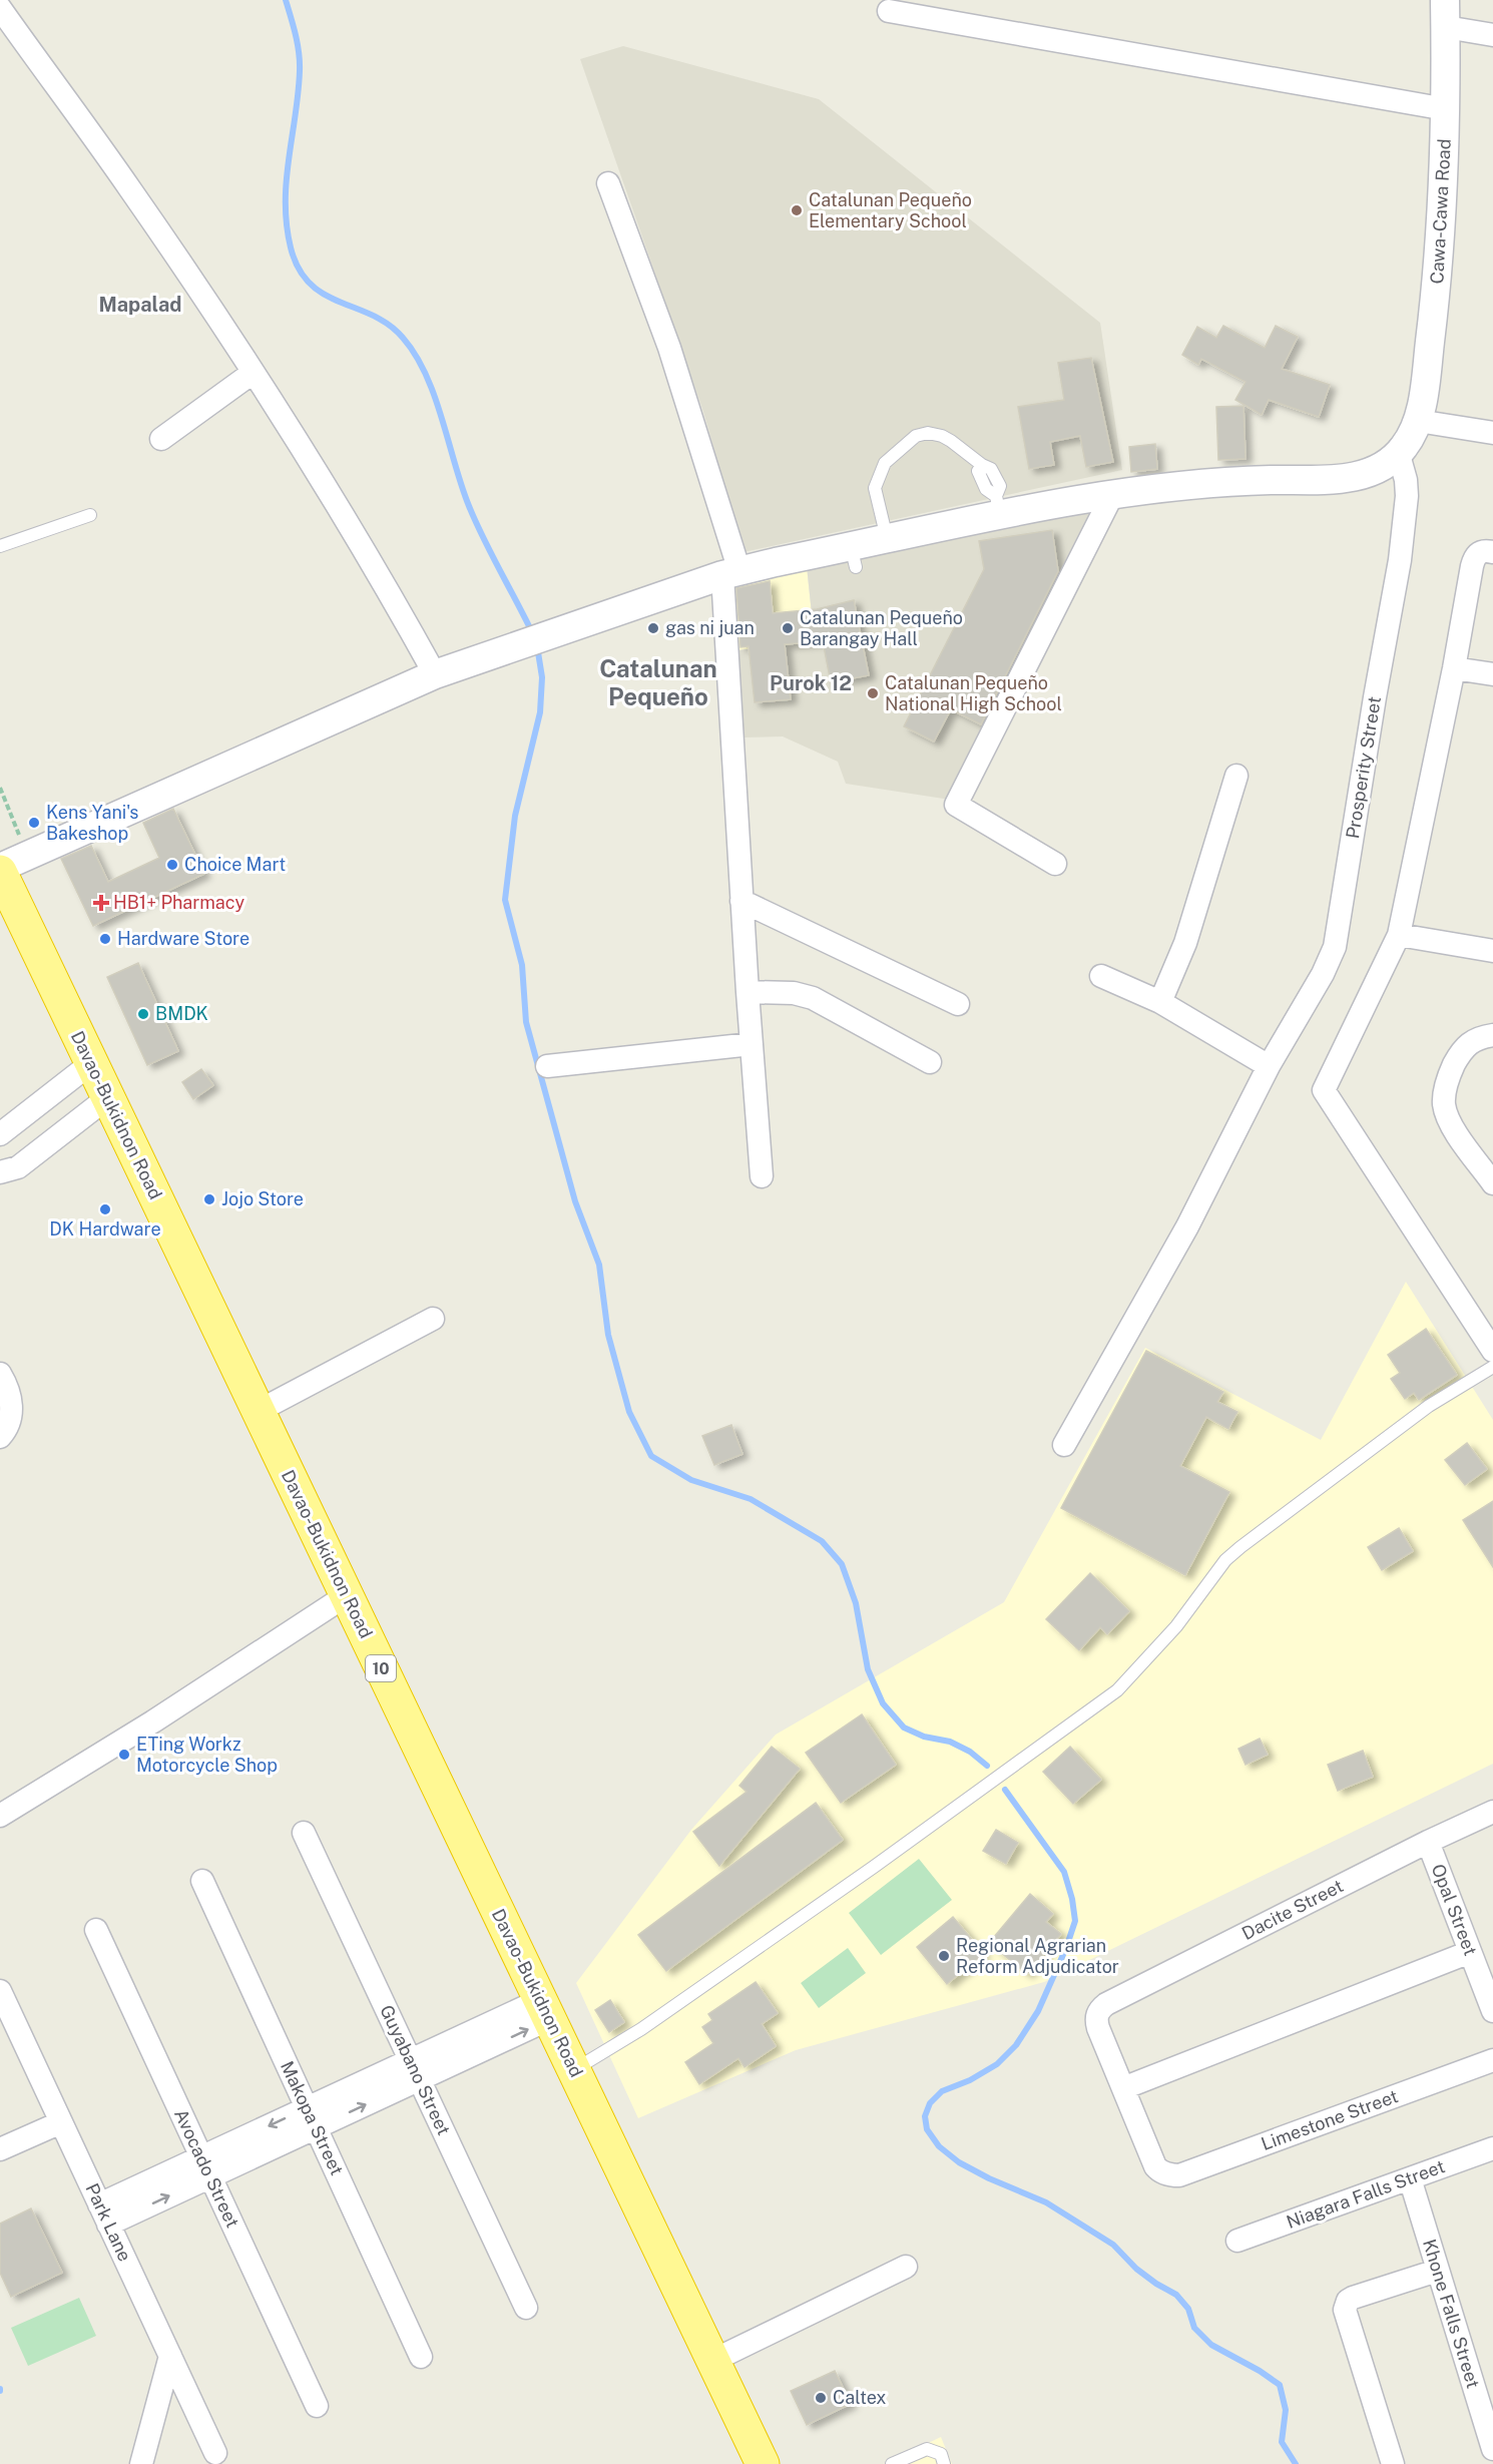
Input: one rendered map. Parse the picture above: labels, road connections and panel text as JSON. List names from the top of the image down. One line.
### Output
{"streets":{"highway":["Davao-Bukidnon Road","10"],"street":["Cawa-Cawa Road","Prosperity Street","Dacite Street","Opal Street","Guyabano Street","Makopa Street","Limestone Street","Avocado Street","Niagara Falls Street","Park Lane","Khone Falls Street"]},"crossings":[["Cawa-Cawa Road","Prosperity Street"],["Dacite Street","Opal Street"],["Dacite Street","Limestone Street"],["Niagara Falls Street","Khone Falls Street"]],"districts":["Mapalad","Catalunan Pequeño","Purok 12"],"places":{"other":["Catalunan Pequeño Elementary School","gas ni juan","Catalunan Pequeño Barangay Hall","Catalunan Pequeño National High School","Kens Yani's Bakeshop","Choice Mart","Hardware Store","BMDK","Jojo Store","DK Hardware","ETing Workz Motorcycle Shop","Regional Agrarian Reform Adjudicator","Caltex"],"health":["HB1+ Pharmacy"]}}
